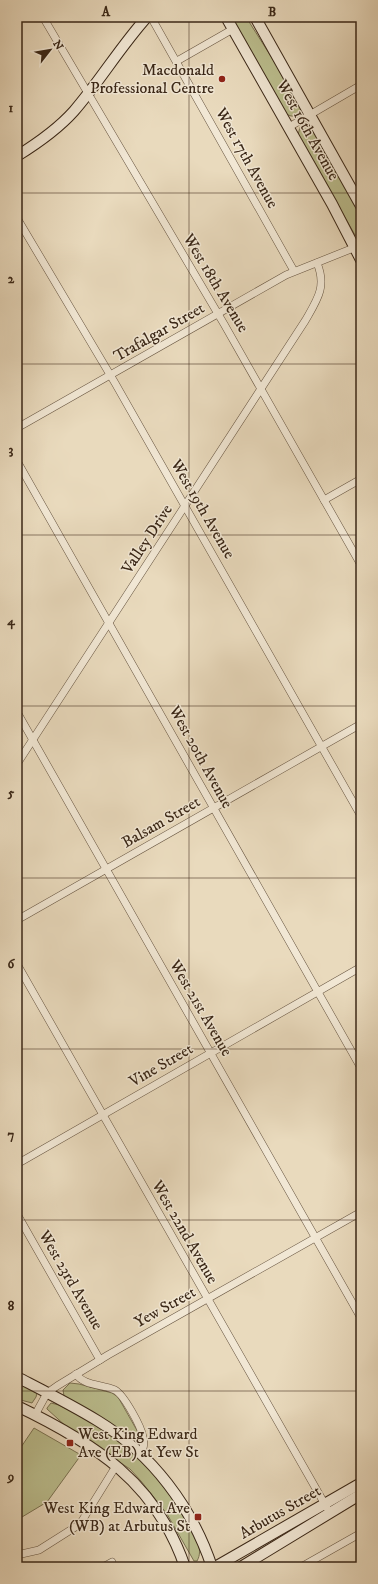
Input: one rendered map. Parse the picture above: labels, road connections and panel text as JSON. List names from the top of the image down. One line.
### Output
{"streets":{"main road":["West 16th Avenue","Arbutus Street"],"street":["West 17th Avenue","West 18th Avenue","Trafalgar Street","West 19th Avenue","Valley Drive","West 20th Avenue","Balsam Street","West 21st Avenue","Vine Street","West 22nd Avenue","West 23rd Avenue","Yew Street"]},"crossings":[["West 16th Avenue","Trafalgar Street"],["West 17th Avenue","Trafalgar Street"],["West 18th Avenue","Trafalgar Street"],["West 18th Avenue","Valley Drive"],["Trafalgar Street","West 19th Avenue"],["Trafalgar Street","Valley Drive"],["West 19th Avenue","Valley Drive"],["West 19th Avenue","Balsam Street"],["Valley Drive","West 20th Avenue"],["Valley Drive","West 21st Avenue"],["West 20th Avenue","Balsam Street"],["West 20th Avenue","Vine Street"],["Balsam Street","West 21st Avenue"],["West 21st Avenue","Vine Street"],["West 21st Avenue","Yew Street"],["Vine Street","West 22nd Avenue"],["West 22nd Avenue","Yew Street"],["West 22nd Avenue","Arbutus Street"],["West 23rd Avenue","Yew Street"]],"places":{"other":["Macdonald Professional Centre"],"transit":["West King Edward Ave (EB) at Yew St","West King Edward Ave (WB) at Arbutus St"]},"north":"top right","grid":{"columns":["A","B"],"rows":["1","2","3","4","5","6","7","8","9"]}}
